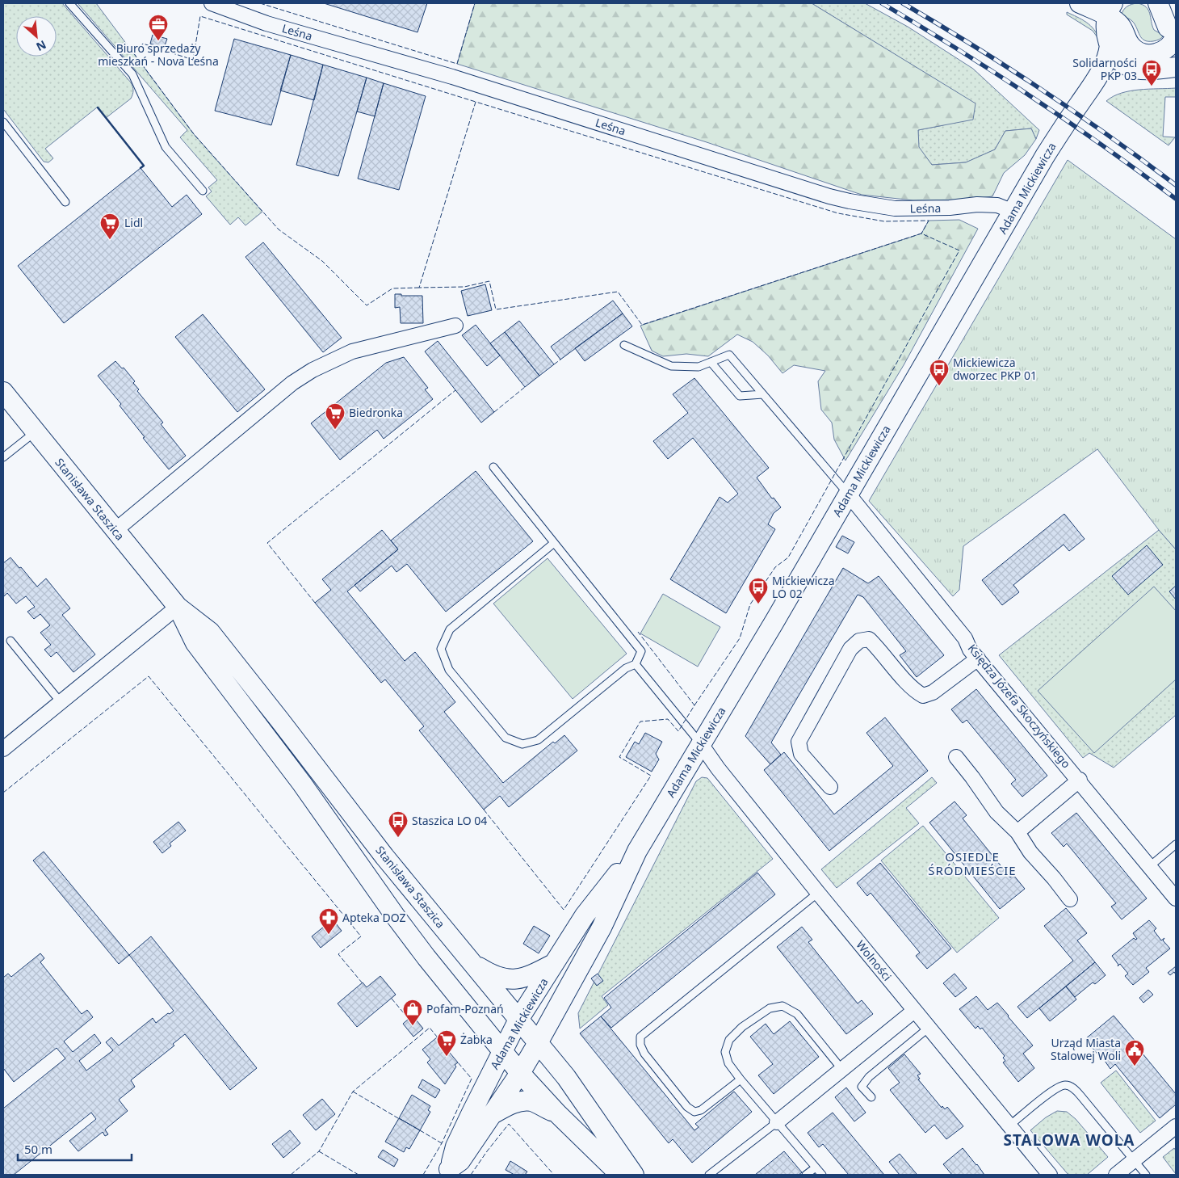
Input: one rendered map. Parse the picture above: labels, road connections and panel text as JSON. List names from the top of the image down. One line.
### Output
{"streets":{"street":["Leśna","Adama Mickiewicza","Stanisława Staszica","Księdza Józefa Skoczyńskiego","Wolności"]},"crossings":[["Leśna","Adama Mickiewicza"],["Adama Mickiewicza","Stanisława Staszica"],["Adama Mickiewicza","Księdza Józefa Skoczyńskiego"],["Adama Mickiewicza","Wolności"]],"districts":["OSIEDLE ŚRÓDMIEŚCIE","STALOWA WOLA"],"places":{"office":["Biuro sprzedaży mieszkań - Nova Leśna"],"bus stop":["Solidarności PKP 03","Mickiewicza dworzec PKP 01","Mickiewicza LO 02","Staszica LO 04"],"supermarket":["Lidl","Biedronka","Żabka"],"pharmacy":["Apteka DOZ"],"shop":["Pofam-Poznań"],"public building":["Urząd Miasta Stalowej Woli"]},"scale_bar":"50 m","north":"bottom right"}
